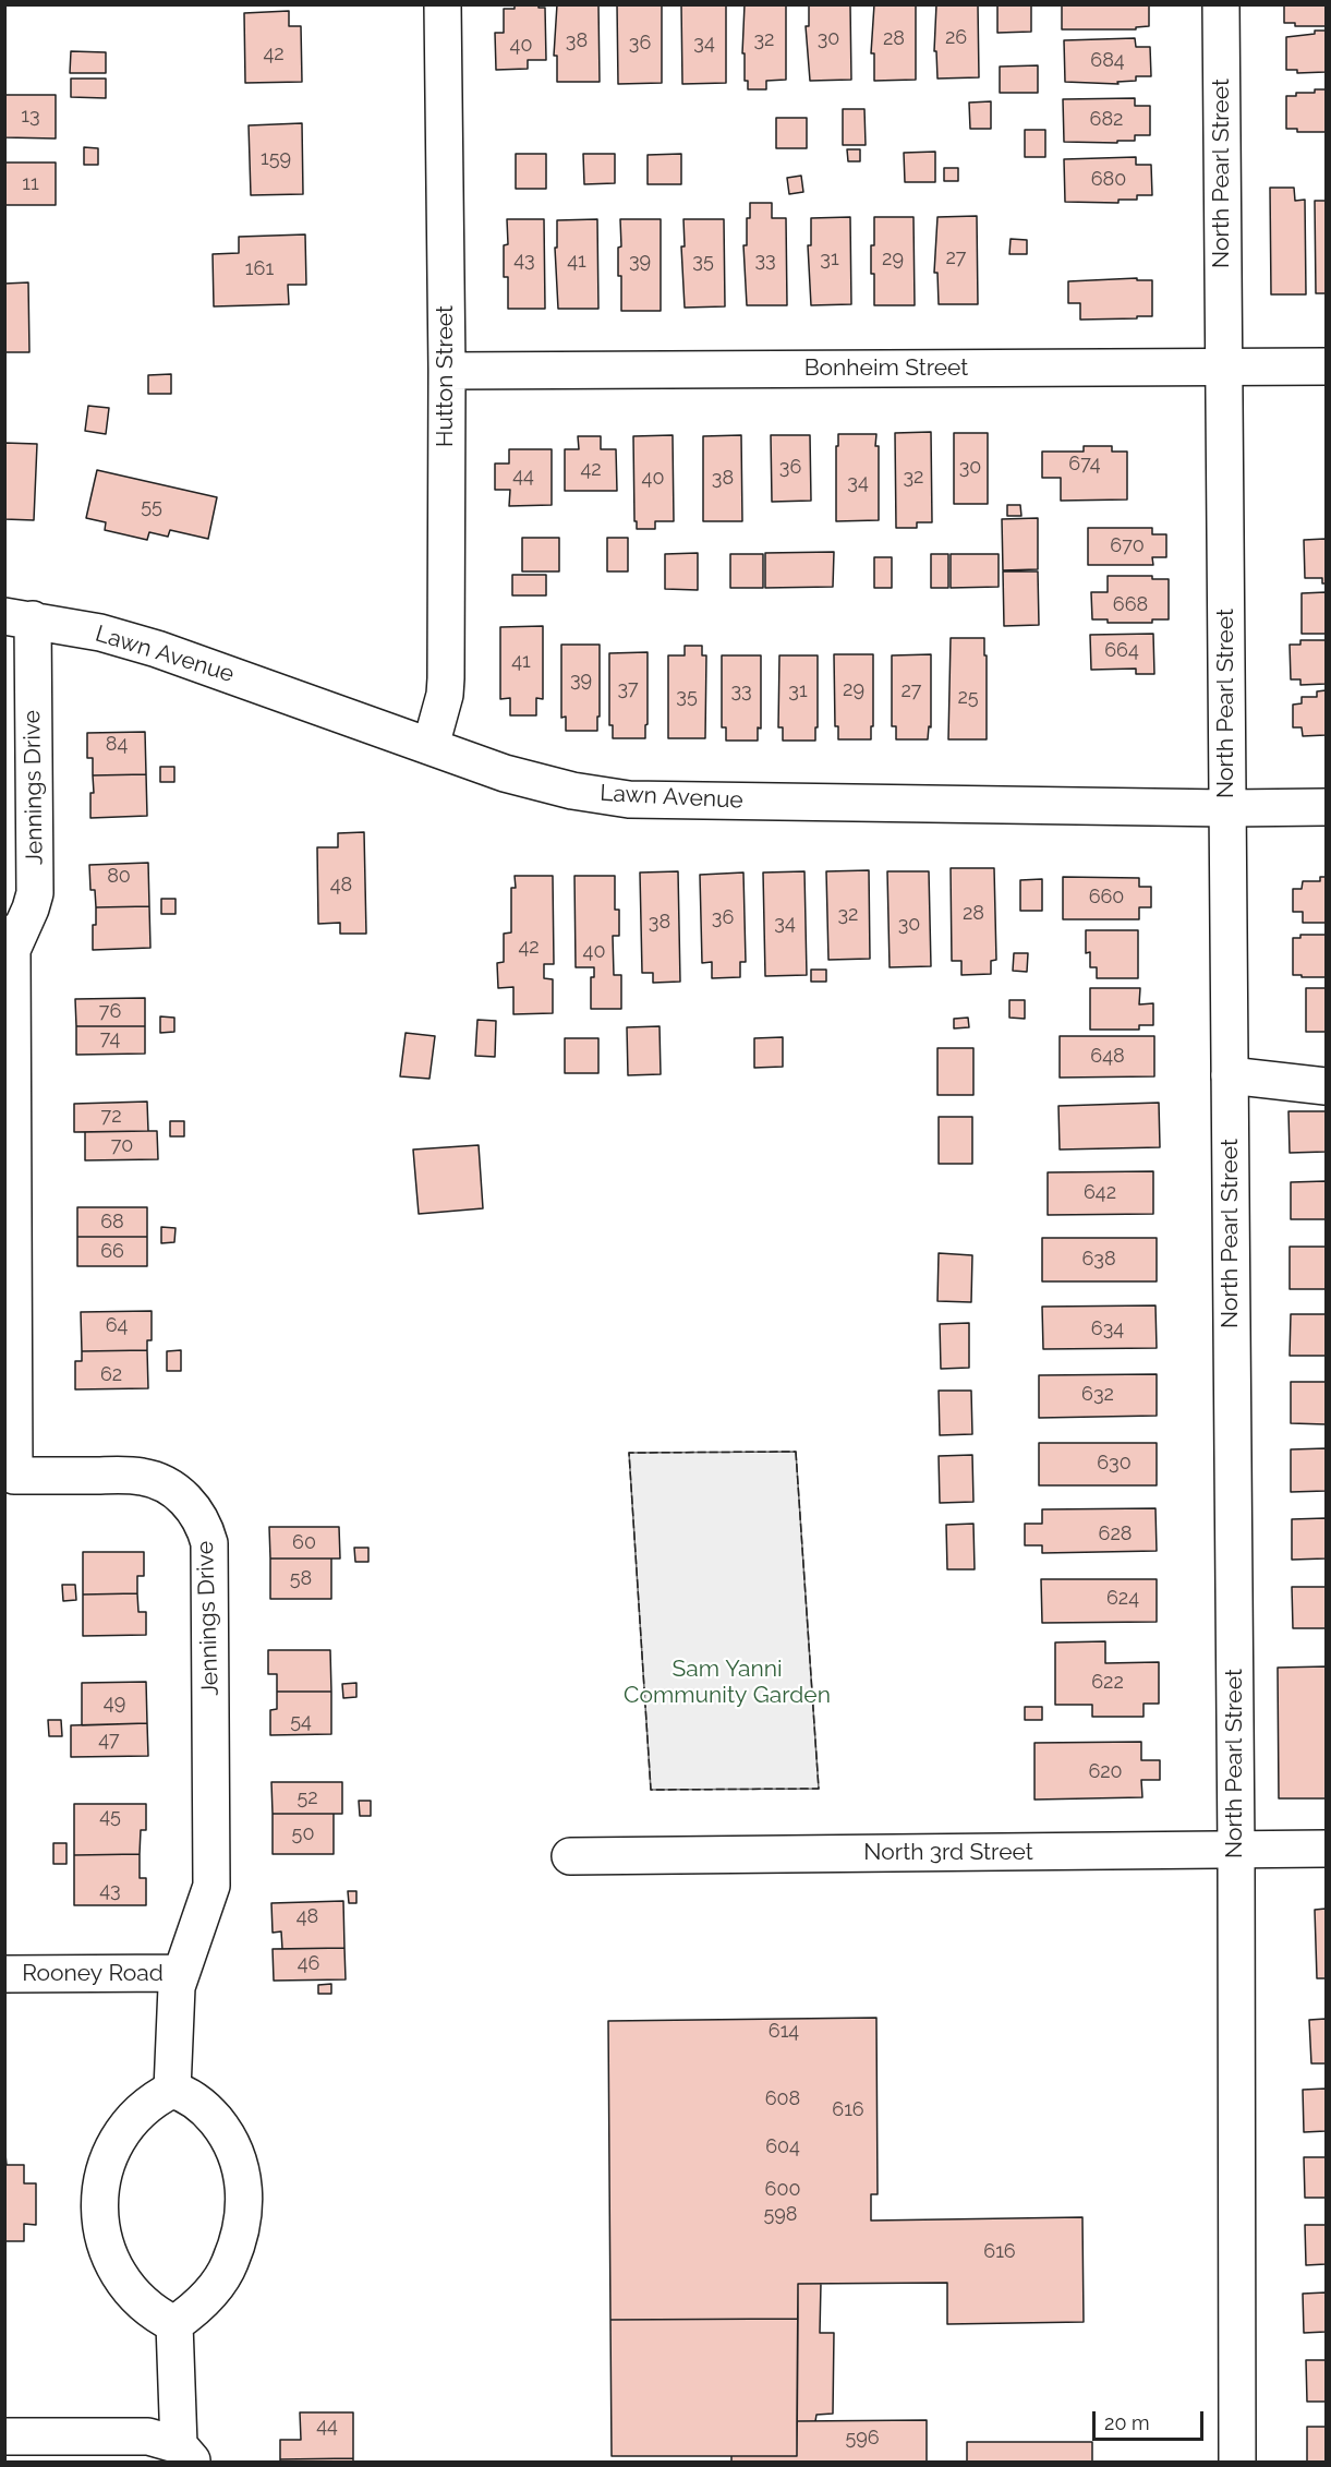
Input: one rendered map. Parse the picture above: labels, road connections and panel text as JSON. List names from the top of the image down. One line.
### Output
{"streets":{"street":["North Pearl Street","Bonheim Street","Hutton Street","Lawn Avenue","Jennings Drive","North 3rd Street","Rooney Road"]},"crossings":[["North Pearl Street","Bonheim Street"],["North Pearl Street","Lawn Avenue"],["North Pearl Street","North 3rd Street"],["Bonheim Street","Hutton Street"],["Hutton Street","Lawn Avenue"],["Lawn Avenue","Jennings Drive"],["Jennings Drive","Rooney Road"]],"parks":["Sam Yanni Community Garden"],"house_numbers":["26","30","28","32","38","36","34","40","42","684","13","682","159","680","11","27","31","29","43","33","41","39","35","161","674","36","30","42","44","32","40","38","34","55","670","668","664","41","39","37","29","33","31","27","35","25","84","80","48","660","28","32","36","38","34","30","42","40","76","74","648","72","70","642","68","66","638","64","634","62","632","630","628","60","58","624","622","49","54","47","620","52","45","50","43","48","46","614","608","616","604","600","598","616","44","596"],"scale_bar":"20 m"}
